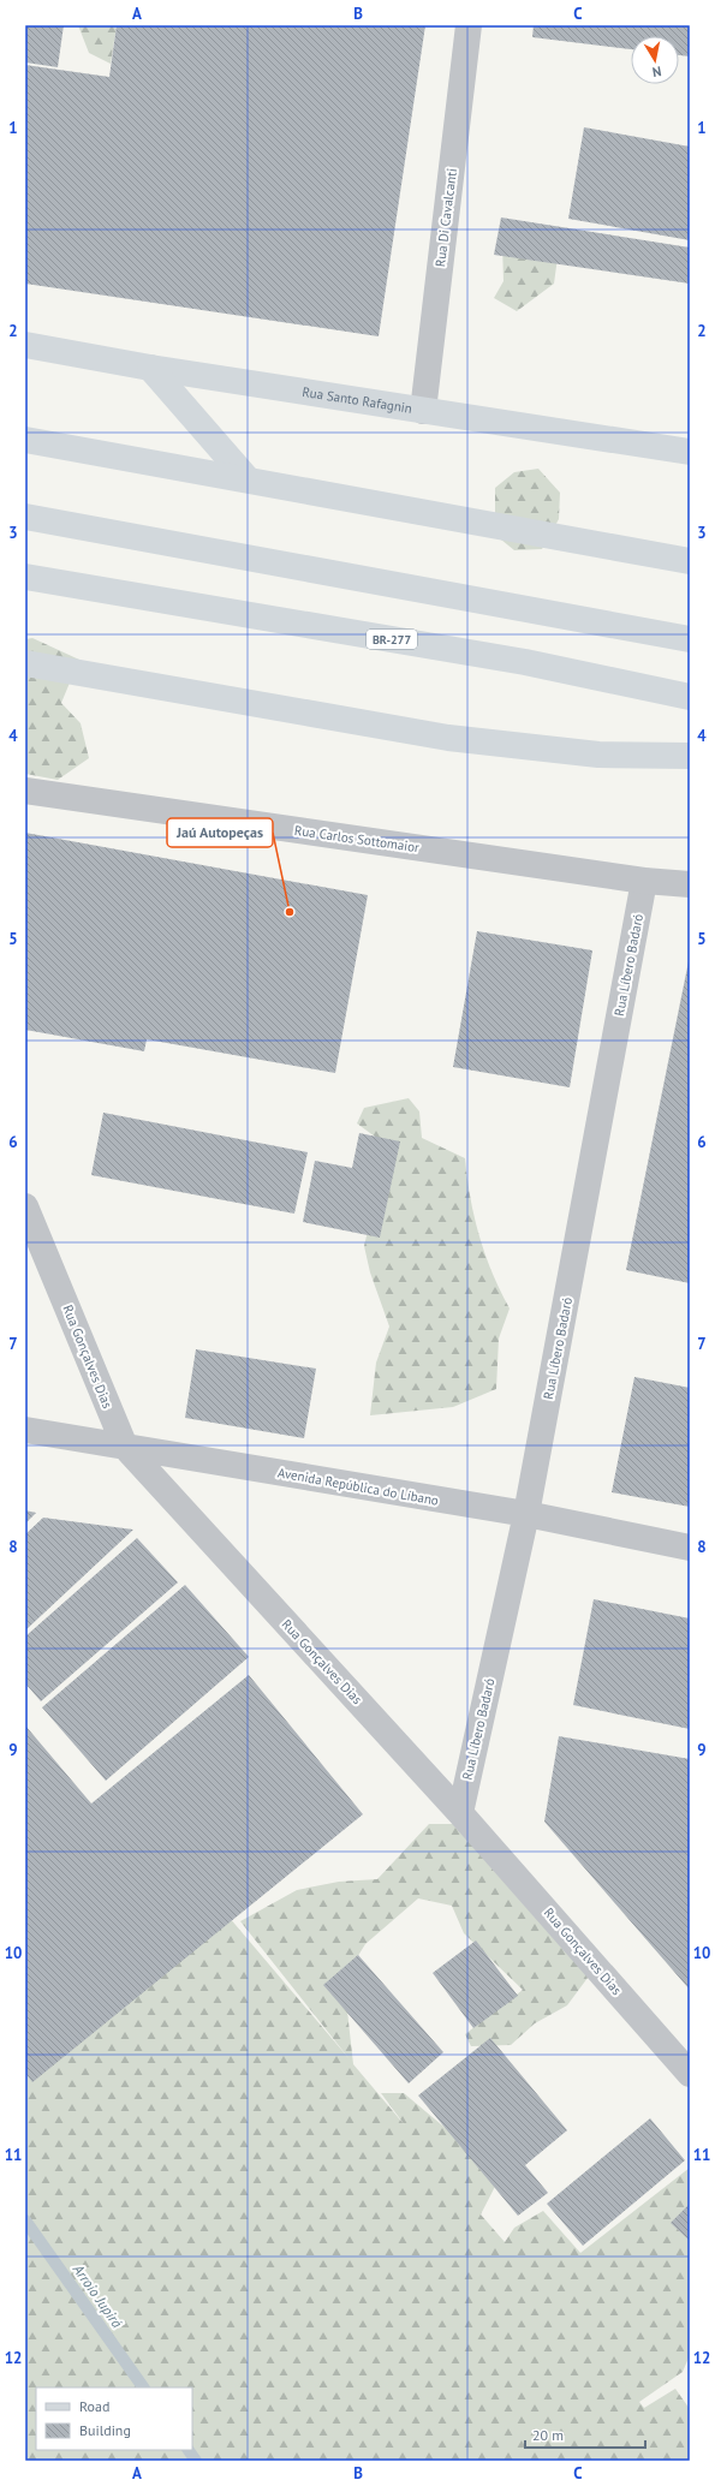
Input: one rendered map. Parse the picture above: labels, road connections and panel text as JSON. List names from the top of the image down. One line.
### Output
{"streets":{"main road":["Rua Santo Rafagnin","BR-277"],"street":["Rua Di Cavalcanti","Rua Carlos Sottomaior","Rua Líbero Badaró","Rua Gonçalves Dias","Avenida República do Líbano"]},"crossings":[["Rua Di Cavalcanti","Rua Santo Rafagnin"],["Rua Carlos Sottomaior","Rua Líbero Badaró"],["Rua Líbero Badaró","Rua Gonçalves Dias"],["Rua Líbero Badaró","Avenida República do Líbano"],["Rua Gonçalves Dias","Avenida República do Líbano"]],"water":["Arroio Jupirá"],"places":["Jaú Autopeças"],"legend":["Road","Building"],"scale_bar":"20 m","north":"bottom","grid":{"columns":["A","B","C"],"rows":["1","2","3","4","5","6","7","8","9","10","11","12"]}}
